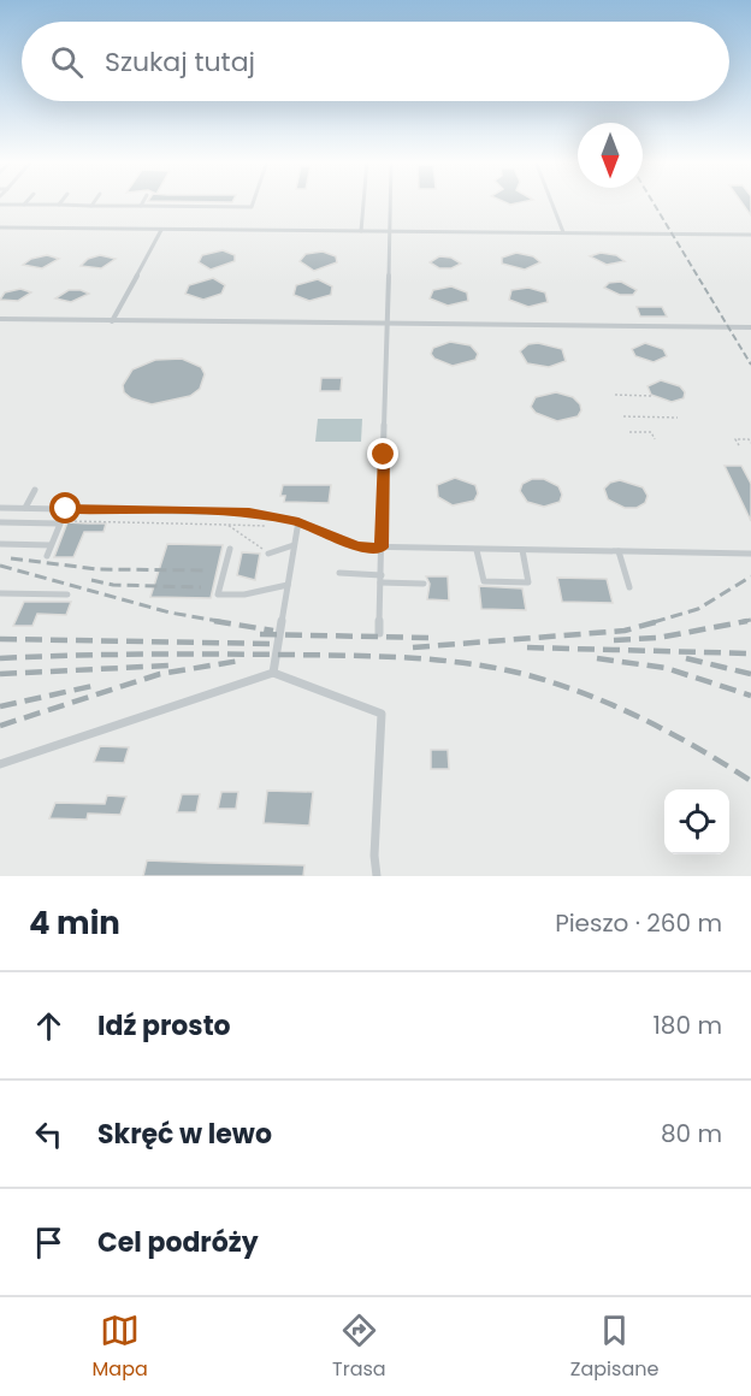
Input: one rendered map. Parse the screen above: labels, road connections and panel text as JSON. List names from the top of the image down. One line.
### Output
{"north":"bottom","page":{"search":"Szukaj tutaj","heading":["4 min","Pieszo · 260 m"],"list":[["Idź prosto","180 m"],["Skręć w lewo","80 m"],"Cel podróży"],"nav":["Mapa","Trasa","Zapisane"]}}
